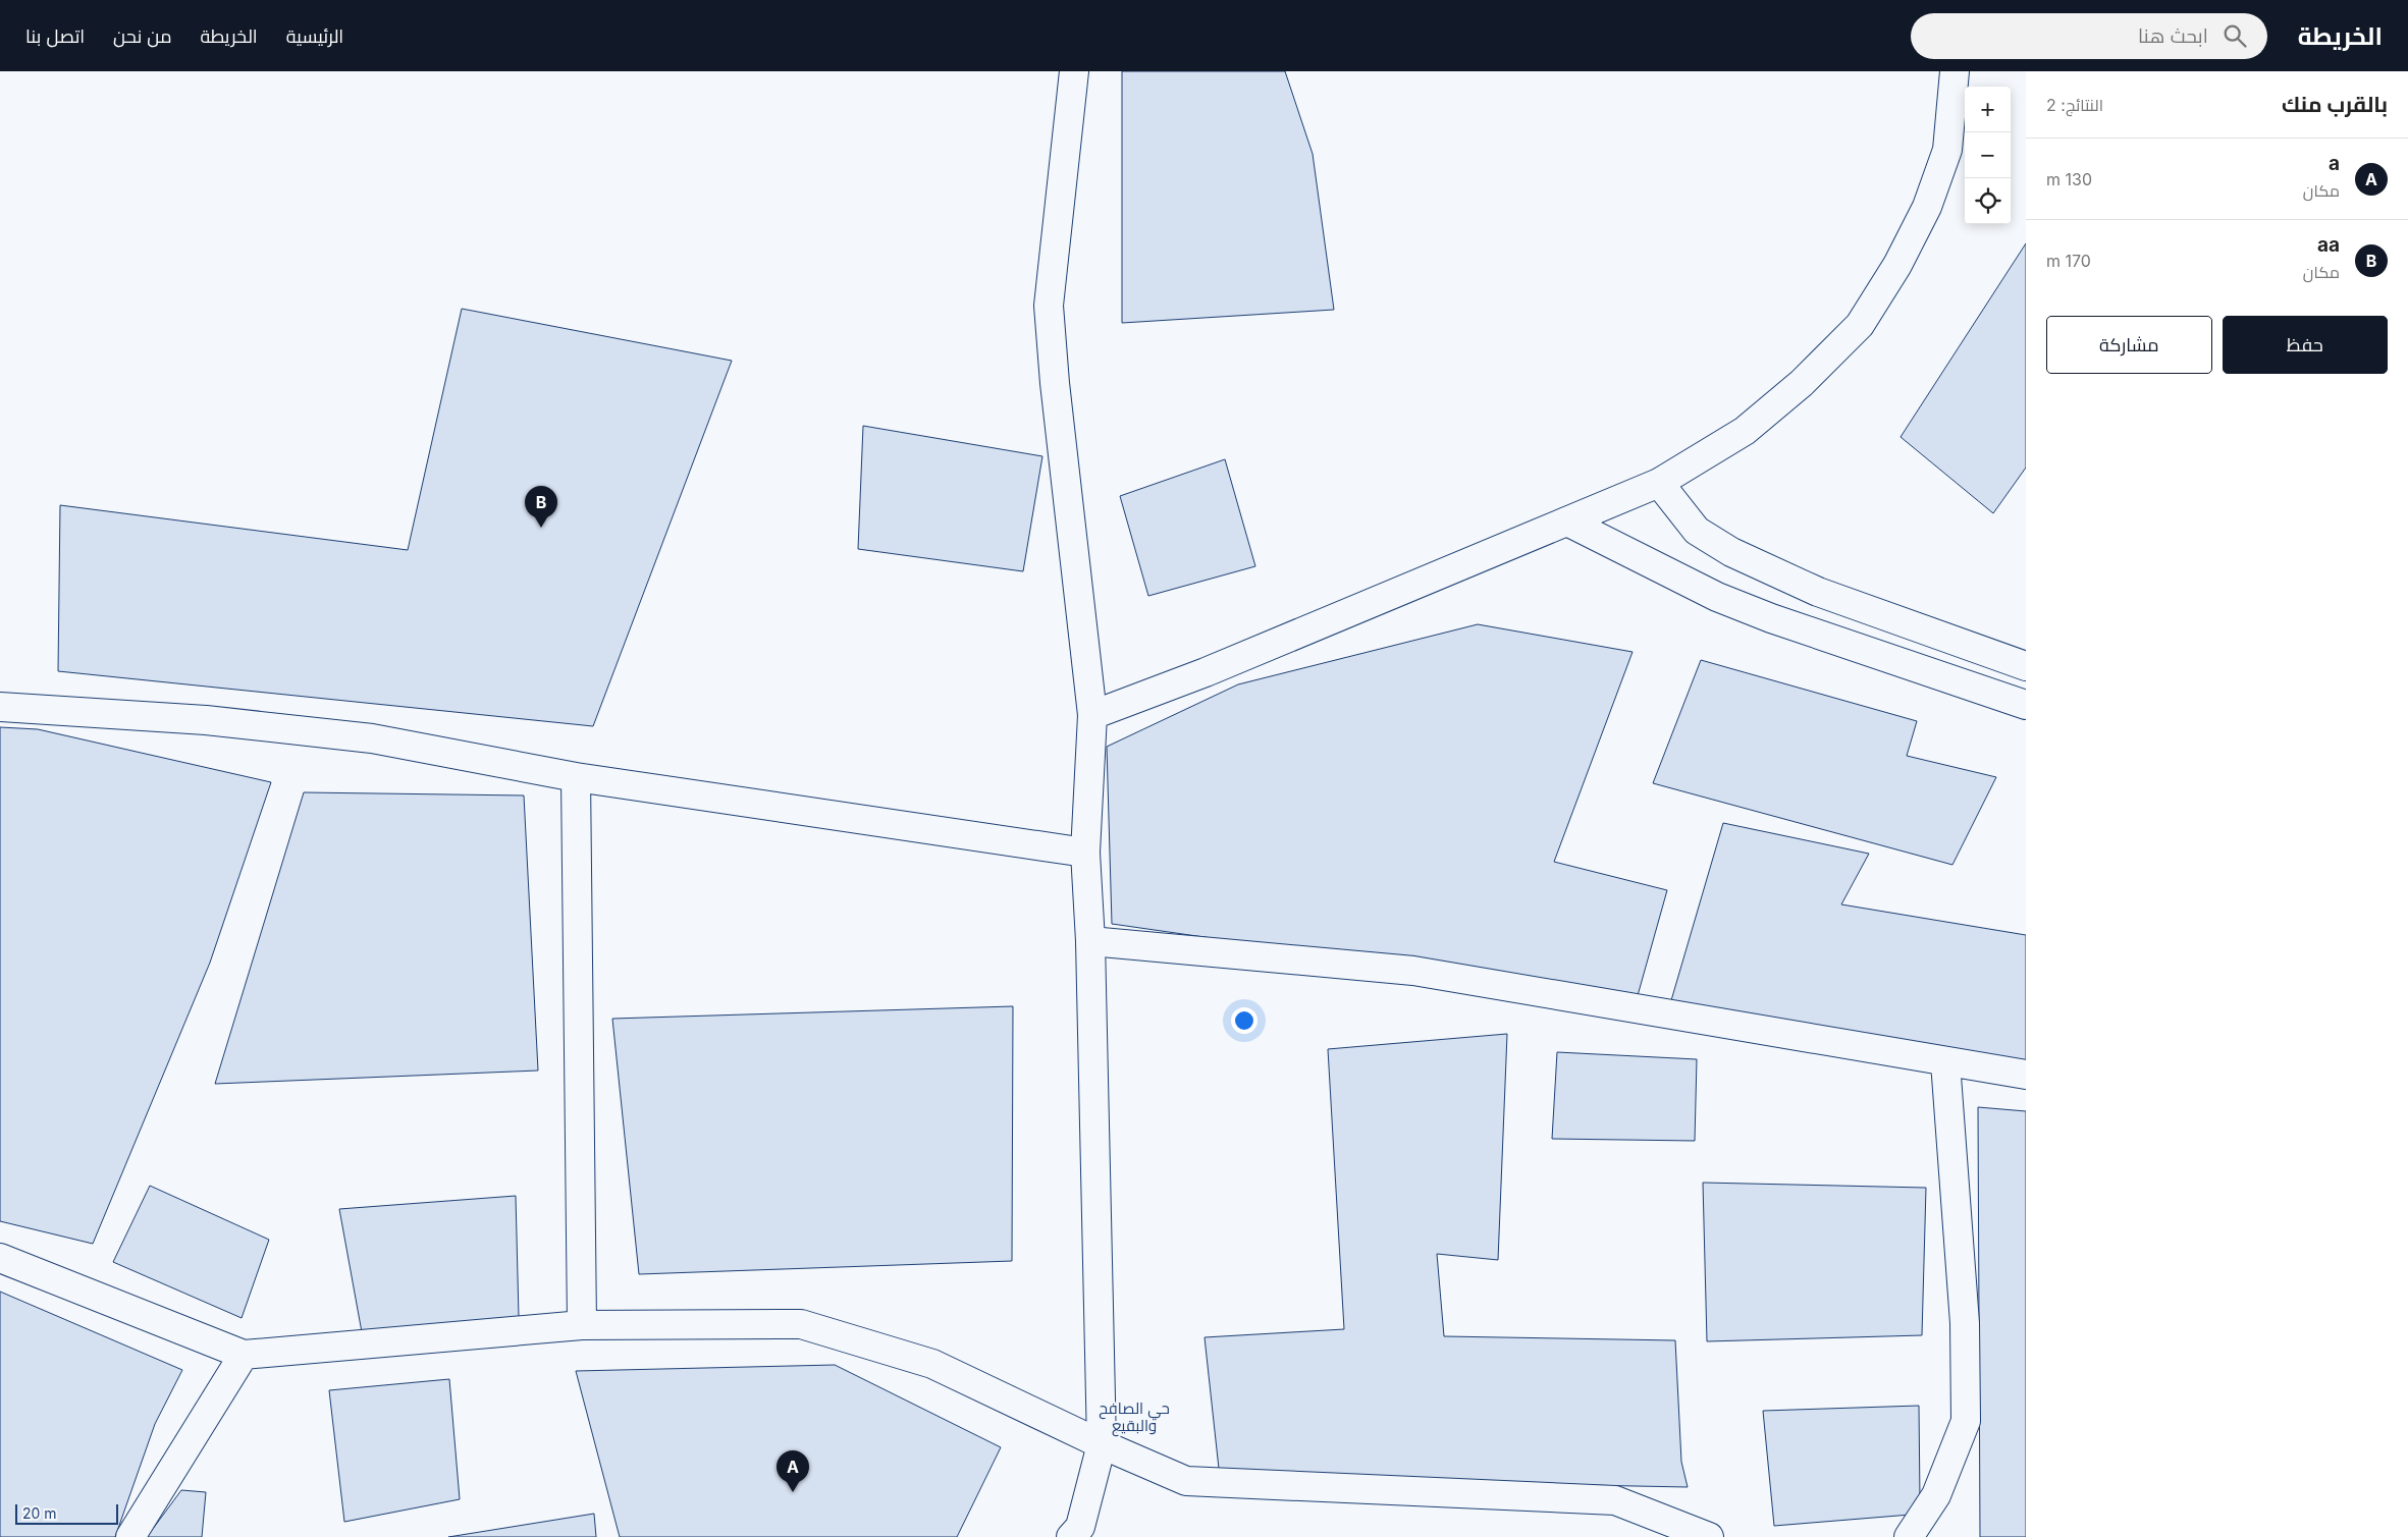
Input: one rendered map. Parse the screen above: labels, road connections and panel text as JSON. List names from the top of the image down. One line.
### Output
{"districts":["حي الصافح والبقيع"],"scale_bar":"20 m","page":{"header":"الخريطة","search":"ابحث هنا","nav":["الرئيسية","الخريطة","من نحن","اتصل بنا"],"heading":["بالقرب منك","النتائج: 2"],"map_buttons":["+","−"],"list":[{"mark":"A","name":"a","note":"مكان","value":"130 m"},{"mark":"B","name":"aa","note":"مكان","value":"170 m"}],"buttons":["حفظ","مشاركة"],"pins":["B","A"],"scale":"20 m"}}
